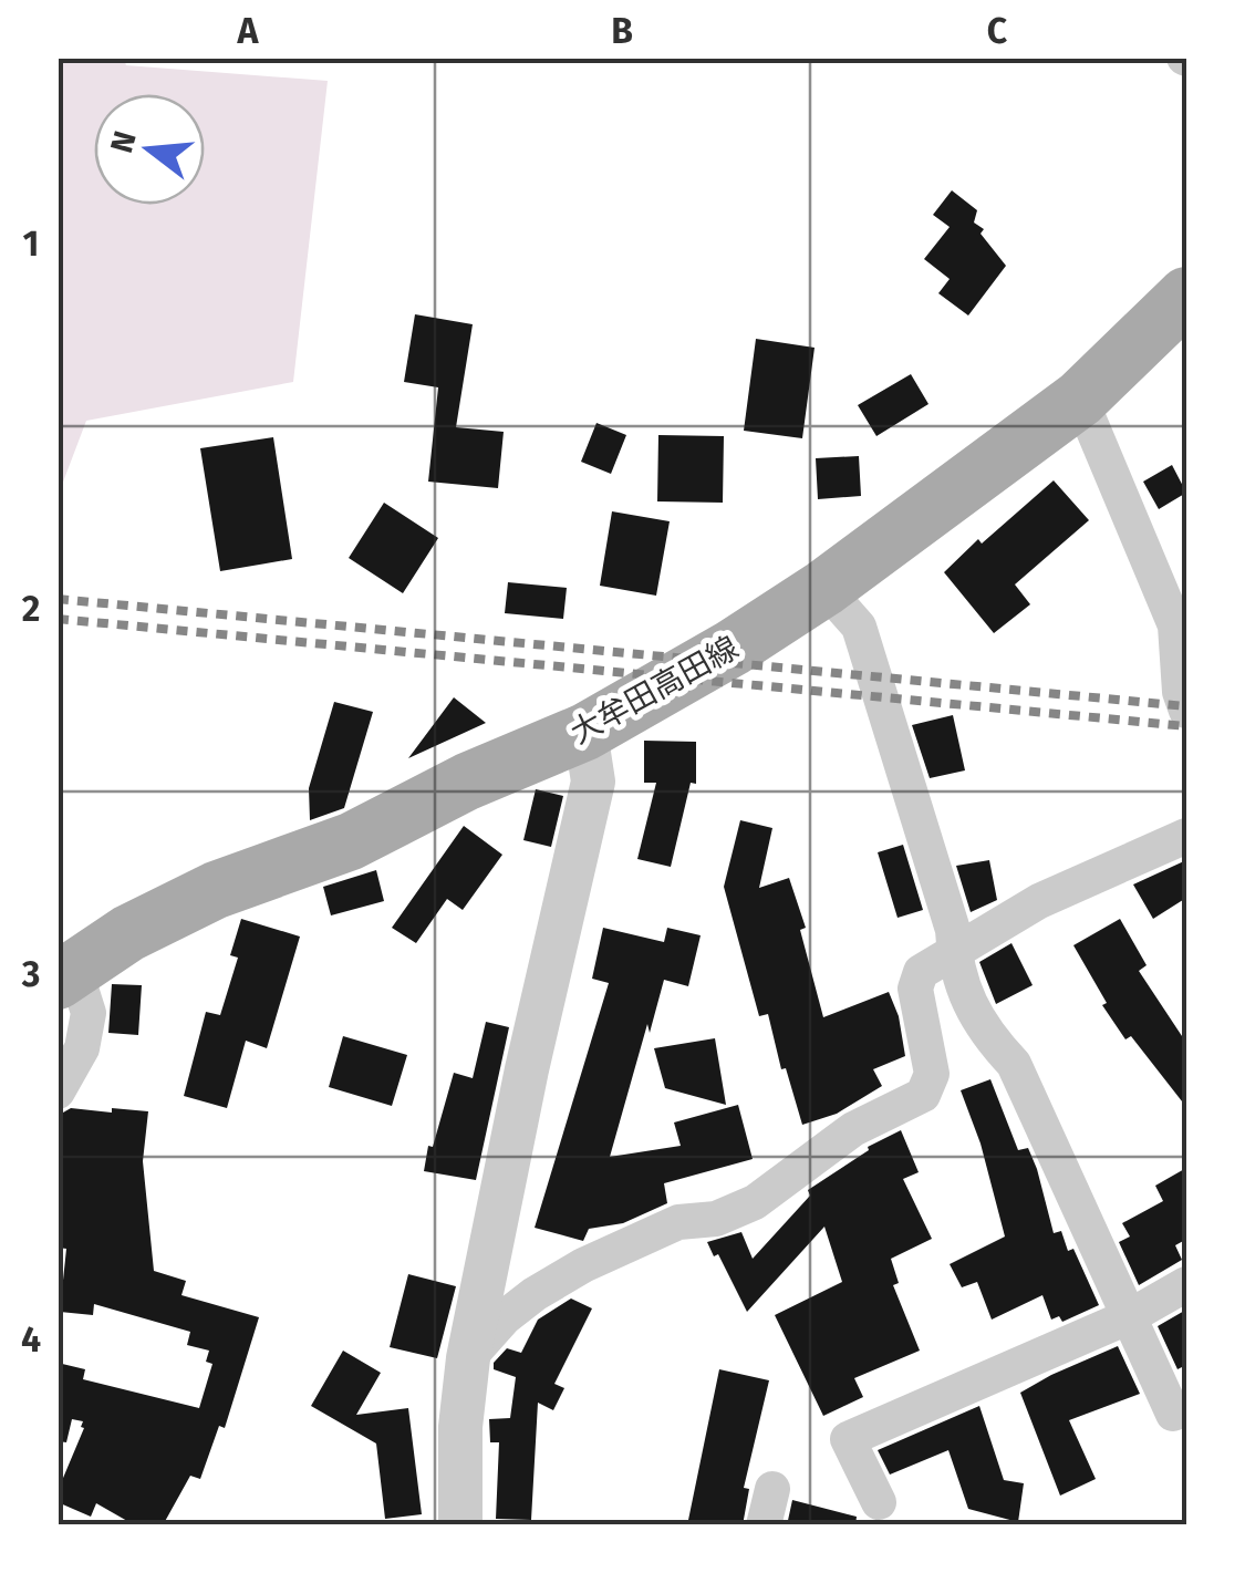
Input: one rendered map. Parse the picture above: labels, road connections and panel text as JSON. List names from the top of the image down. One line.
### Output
{"streets":{"main road":["大牟田高田線"]},"north":"left","grid":{"columns":["A","B","C"],"rows":["1","2","3","4"]}}
